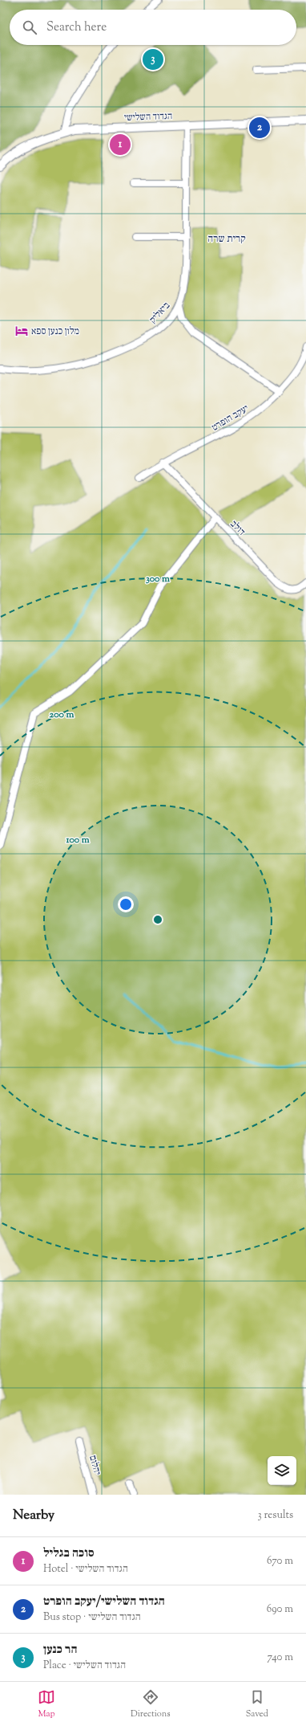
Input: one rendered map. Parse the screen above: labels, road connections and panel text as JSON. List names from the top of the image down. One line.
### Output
{"streets":{"street":["הגדוד השלישי","ביאליק","יעקב הופרט","דולב","יהלום"]},"crossings":[["הגדוד השלישי","ביאליק"],["יעקב הופרט","דולב"]],"districts":["קרית שרה"],"places":{"hotel":["מלון כנען ספא"]},"page":{"search":"Search here","pins":["3","2","1"],"heading":["Nearby","3 results"],"list":[{"mark":"1","name":"סוכה בגליל","note":"Hotel · הגדוד השלישי","value":"670 m"},{"mark":"2","name":"הגדוד השלישי/יעקב הופרט","note":"Bus stop · הגדוד השלישי","value":"690 m"},{"mark":"3","name":"הר כנען","note":"Place · הגדוד השלישי","value":"740 m"}],"nav":["Map","Directions","Saved"]},"rings":["300 m","200 m","100 m"]}
